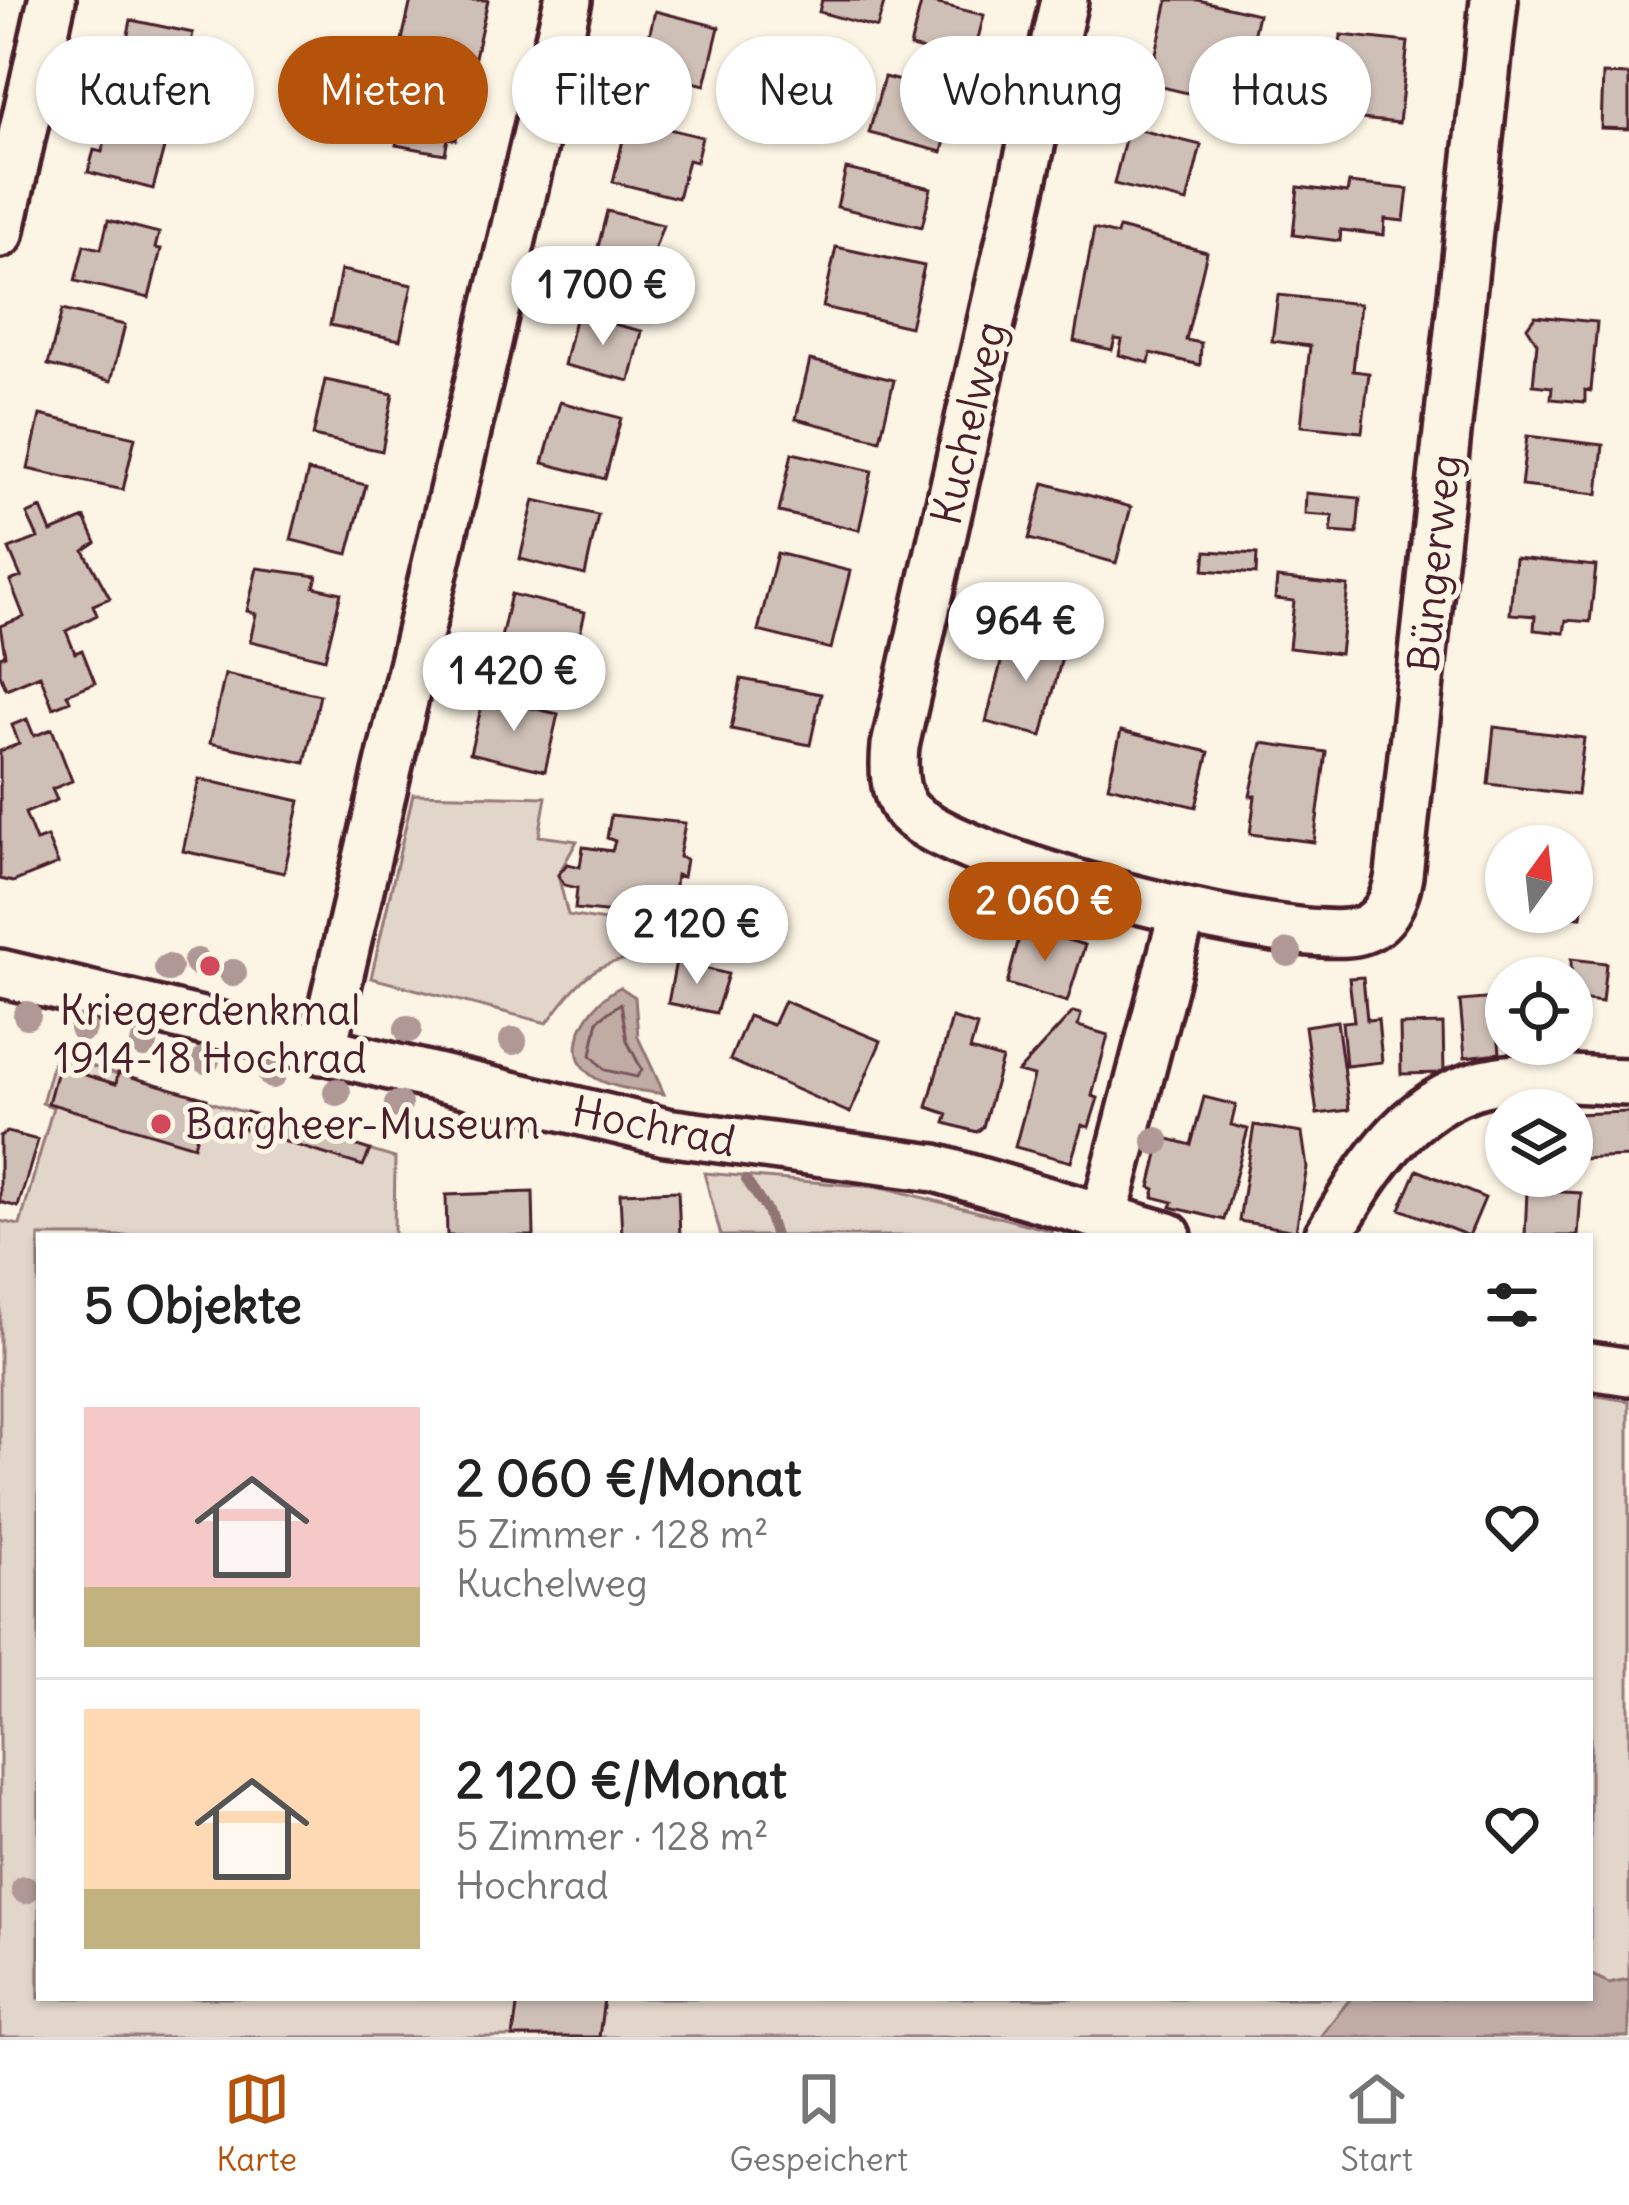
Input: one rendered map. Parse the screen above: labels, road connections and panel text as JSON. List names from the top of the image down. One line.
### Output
{"streets":{"street":["Kuchelweg","Büngerweg","Hochrad"]},"crossings":[["Kuchelweg","Büngerweg"]],"places":["Kriegerdenkmal 1914-18 Hochrad","Bargheer-Museum"],"north":"top","page":{"chip":["Kaufen","Mieten","Filter","Neu","Wohnung","Haus"],"price":["1 700 €","964 €","1 420 €","2 060 €","2 120 €"],"heading":"5 Objekte","list":[{"name":"2 060 €/Monat","note":"5 Zimmer · 128 m² · Kuchelweg"},{"name":"2 120 €/Monat","note":"5 Zimmer · 128 m² · Hochrad"}],"tabs":["Karte","Gespeichert","Start"]}}
